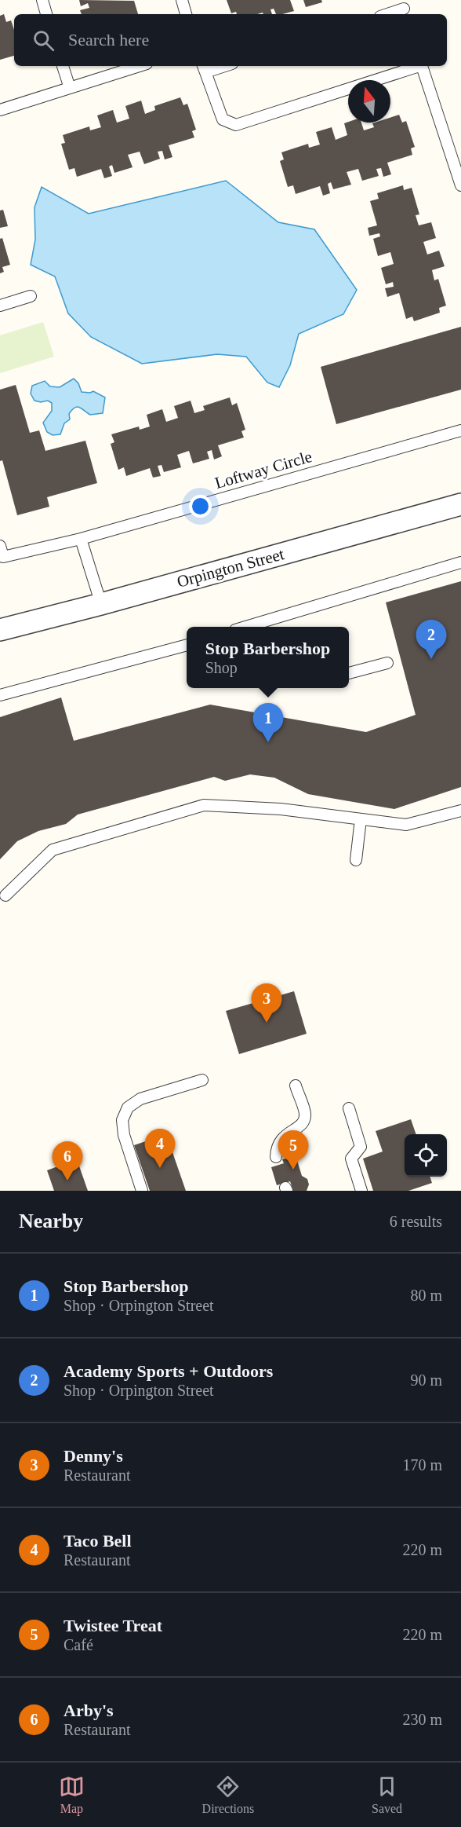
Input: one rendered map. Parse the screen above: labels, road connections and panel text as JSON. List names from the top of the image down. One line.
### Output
{"streets":{"street":["Orpington Street"],"lane":["Loftway Circle"]},"north":"top","page":{"search":"Search here","pins":["2","1","3","4","5","6"],"popup":["Stop Barbershop","Shop"],"heading":["Nearby","6 results"],"list":[{"mark":"1","name":"Stop Barbershop","note":"Shop · Orpington Street","value":"80 m"},{"mark":"2","name":"Academy Sports + Outdoors","note":"Shop · Orpington Street","value":"90 m"},{"mark":"3","name":"Denny's","note":"Restaurant","value":"170 m"},{"mark":"4","name":"Taco Bell","note":"Restaurant","value":"220 m"},{"mark":"5","name":"Twistee Treat","note":"Café","value":"220 m"},{"mark":"6","name":"Arby's","note":"Restaurant","value":"230 m"}],"nav":["Map","Directions","Saved"]}}
